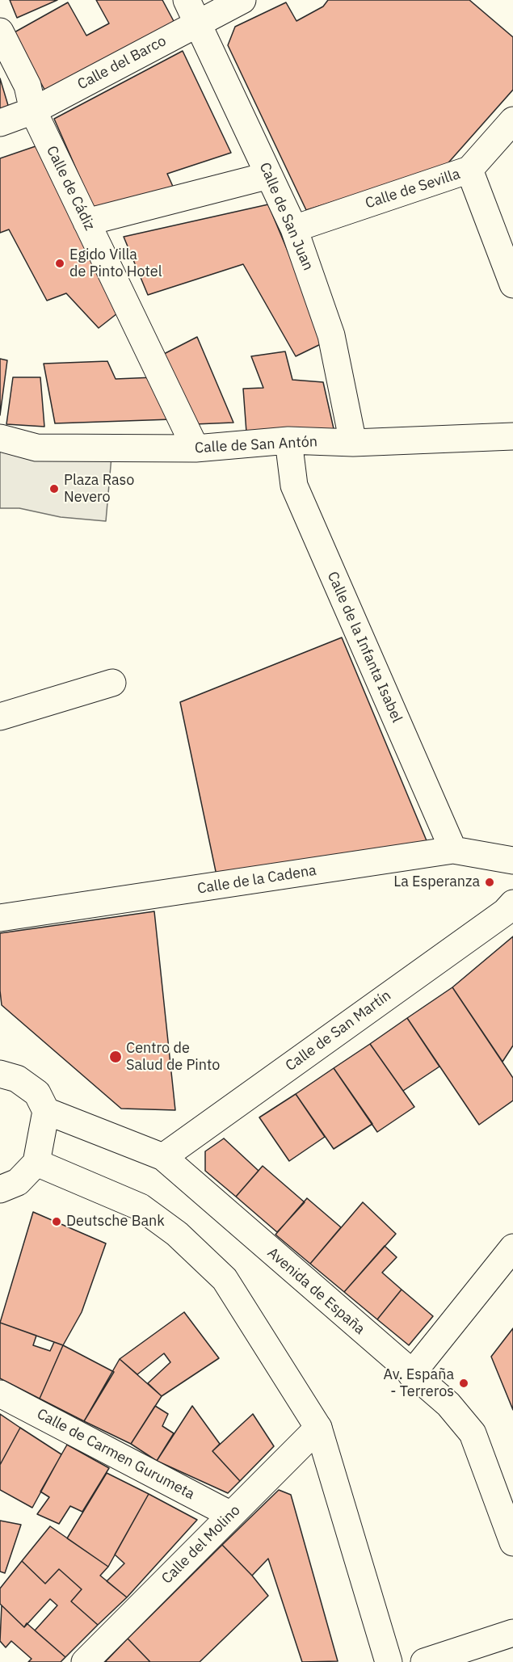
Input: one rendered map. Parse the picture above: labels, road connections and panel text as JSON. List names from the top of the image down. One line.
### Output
{"streets":{"street":["Calle del Barco","Calle de Cádiz","Calle de Sevilla","Calle de San Juan","Calle de San Antón","Calle de la Infanta Isabel","Calle de la Cadena","Calle de San Martín","Avenida de España","Calle de Carmen Gurumeta","Calle del Molino"]},"crossings":[["Calle del Barco","Calle de Cádiz"],["Calle del Barco","Calle de San Juan"],["Calle de Cádiz","Calle de San Antón"],["Calle de Sevilla","Calle de San Juan"],["Calle de San Juan","Calle de San Antón"],["Calle de San Antón","Calle de la Infanta Isabel"],["Calle de la Infanta Isabel","Calle de la Cadena"],["Calle de San Martín","Avenida de España"],["Calle de Carmen Gurumeta","Calle del Molino"]],"places":["Egido Villa de Pinto Hotel","Plaza Raso Nevero","La Esperanza","Centro de Salud de Pinto","Deutsche Bank","Av. España - Terreros"]}
